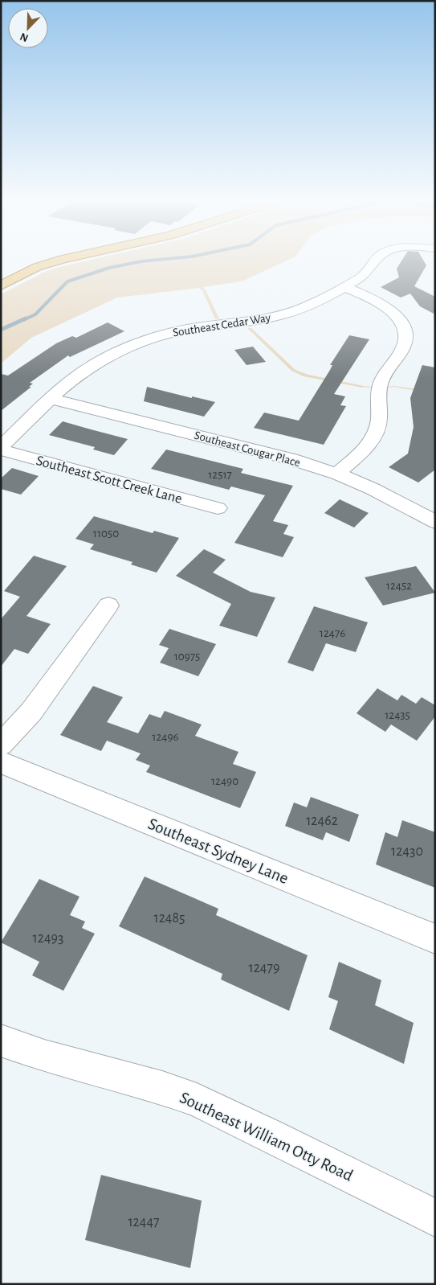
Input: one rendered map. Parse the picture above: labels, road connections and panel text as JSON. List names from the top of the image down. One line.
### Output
{"streets":{"street":["Southeast Cedar Way","Southeast Cougar Place","Southeast Scott Creek Lane","Southeast Sydney Lane","Southeast William Otty Road"]},"crossings":[["Southeast Cedar Way","Southeast Cougar Place"],["Southeast Cedar Way","Southeast Scott Creek Lane"]],"house_numbers":["12517","11050","12452","12476","10975","12435","12496","12490","12462","12430","12485","12493","12479","12447"],"north":"bottom left"}
